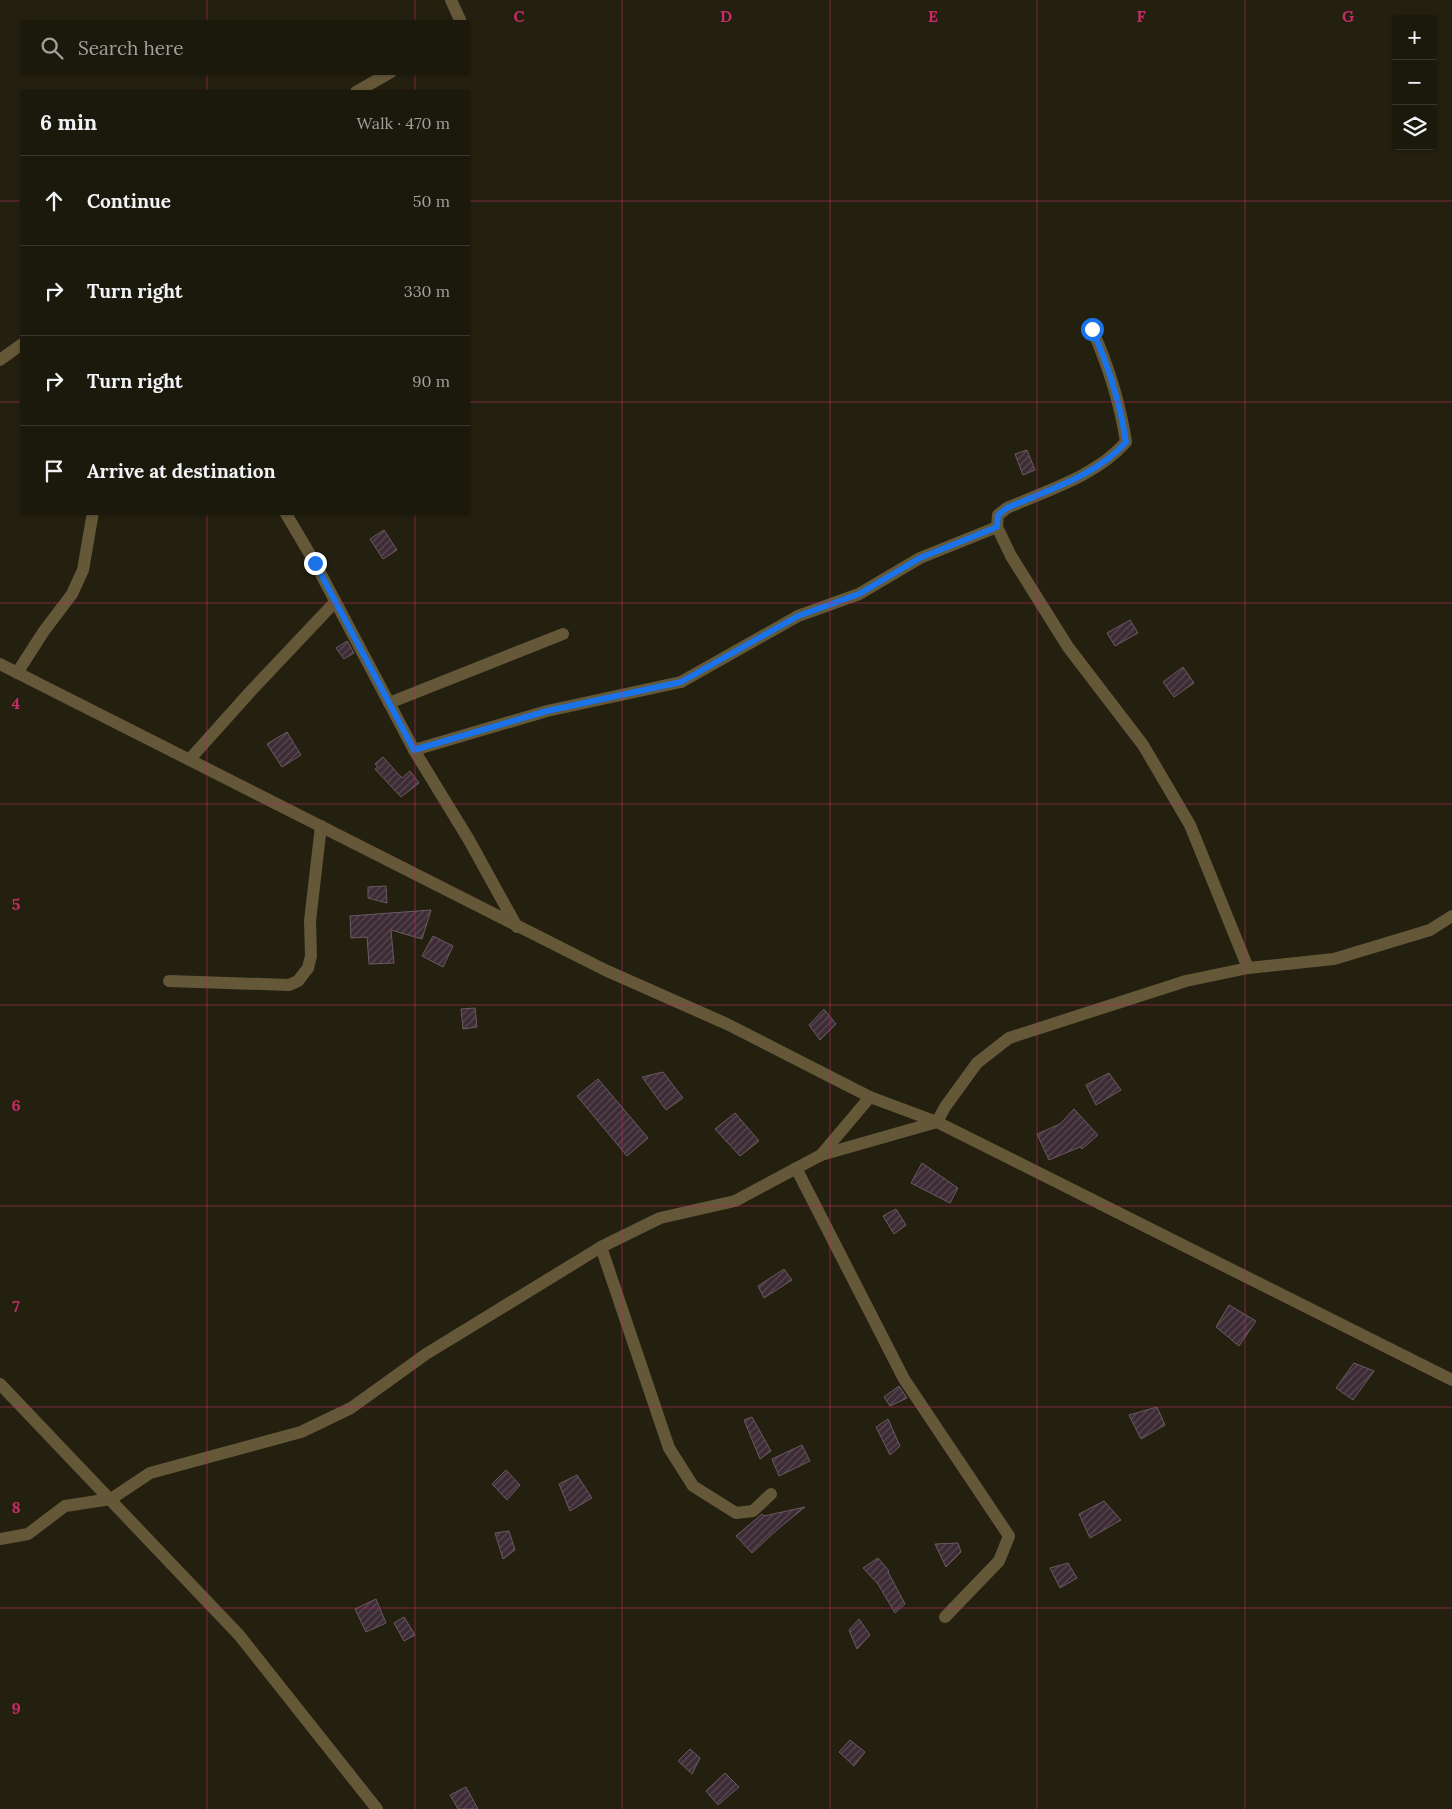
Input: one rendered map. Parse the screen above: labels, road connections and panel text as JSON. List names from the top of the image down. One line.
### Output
{"page":{"map_buttons":["+","−"],"search":"Search here","heading":["6 min","Walk · 470 m"],"list":[["Continue","50 m"],["Turn right","330 m"],["Turn right","90 m"],"Arrive at destination"]},"grid":{"columns":["C","D","E","F","G"],"rows":["4","5","6","7","8","9"]}}
